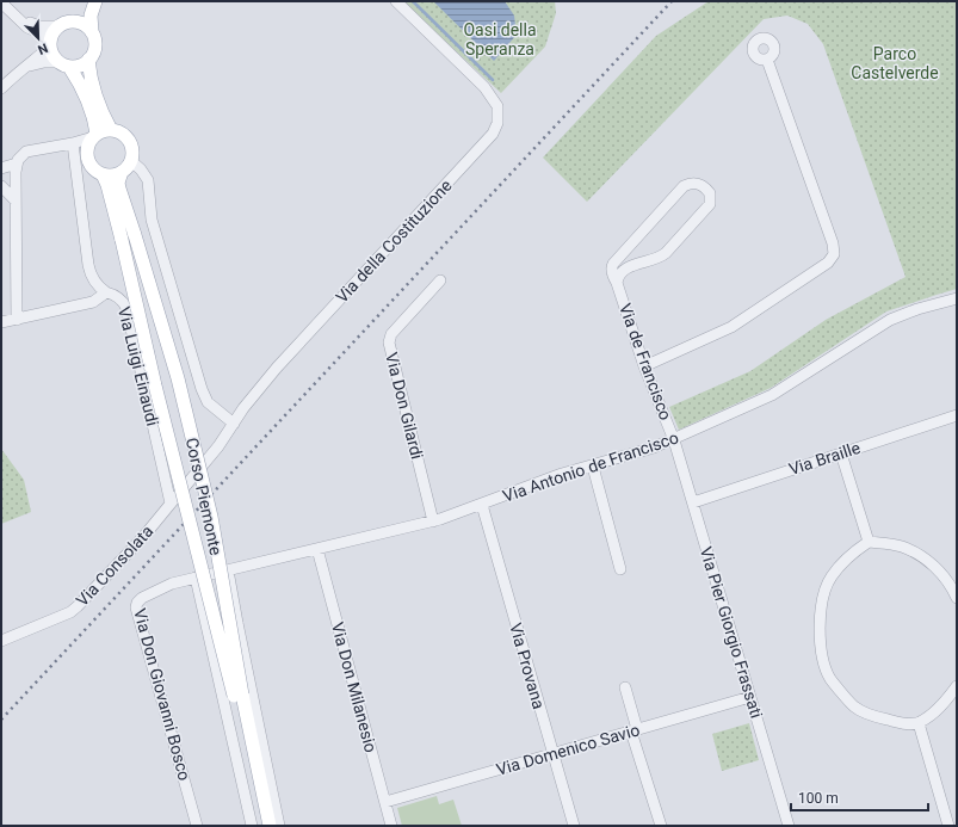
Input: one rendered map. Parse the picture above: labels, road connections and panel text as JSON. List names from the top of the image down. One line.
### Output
{"streets":{"main road":["Corso Piemonte"],"street":["Via della Costituzione","Via de Francisco","Via Luigi Einaudi","Via Don Gilardi","Via Braille","Via Antonio de Francisco","Via Consolata","Via Pier Giorgio Frassati","Via Provana","Via Don Milanesio","Via Don Giovanni Bosco","Via Domenico Savio"]},"crossings":[["Via della Costituzione","Via Consolata"],["Via de Francisco","Via Antonio de Francisco"],["Via de Francisco","Via Pier Giorgio Frassati"],["Via Luigi Einaudi","Via Consolata"],["Via Don Gilardi","Via Antonio de Francisco"],["Via Braille","Via Pier Giorgio Frassati"],["Via Antonio de Francisco","Corso Piemonte"],["Via Antonio de Francisco","Via Pier Giorgio Frassati"],["Via Antonio de Francisco","Via Provana"],["Via Antonio de Francisco","Via Don Milanesio"],["Via Antonio de Francisco","Via Don Giovanni Bosco"],["Corso Piemonte","Via Don Giovanni Bosco"],["Via Pier Giorgio Frassati","Via Domenico Savio"],["Via Provana","Via Domenico Savio"],["Via Don Milanesio","Via Domenico Savio"]],"parks":["Oasi della Speranza","Parco Castelverde"],"scale_bar":"100 m","north":"bottom right"}
